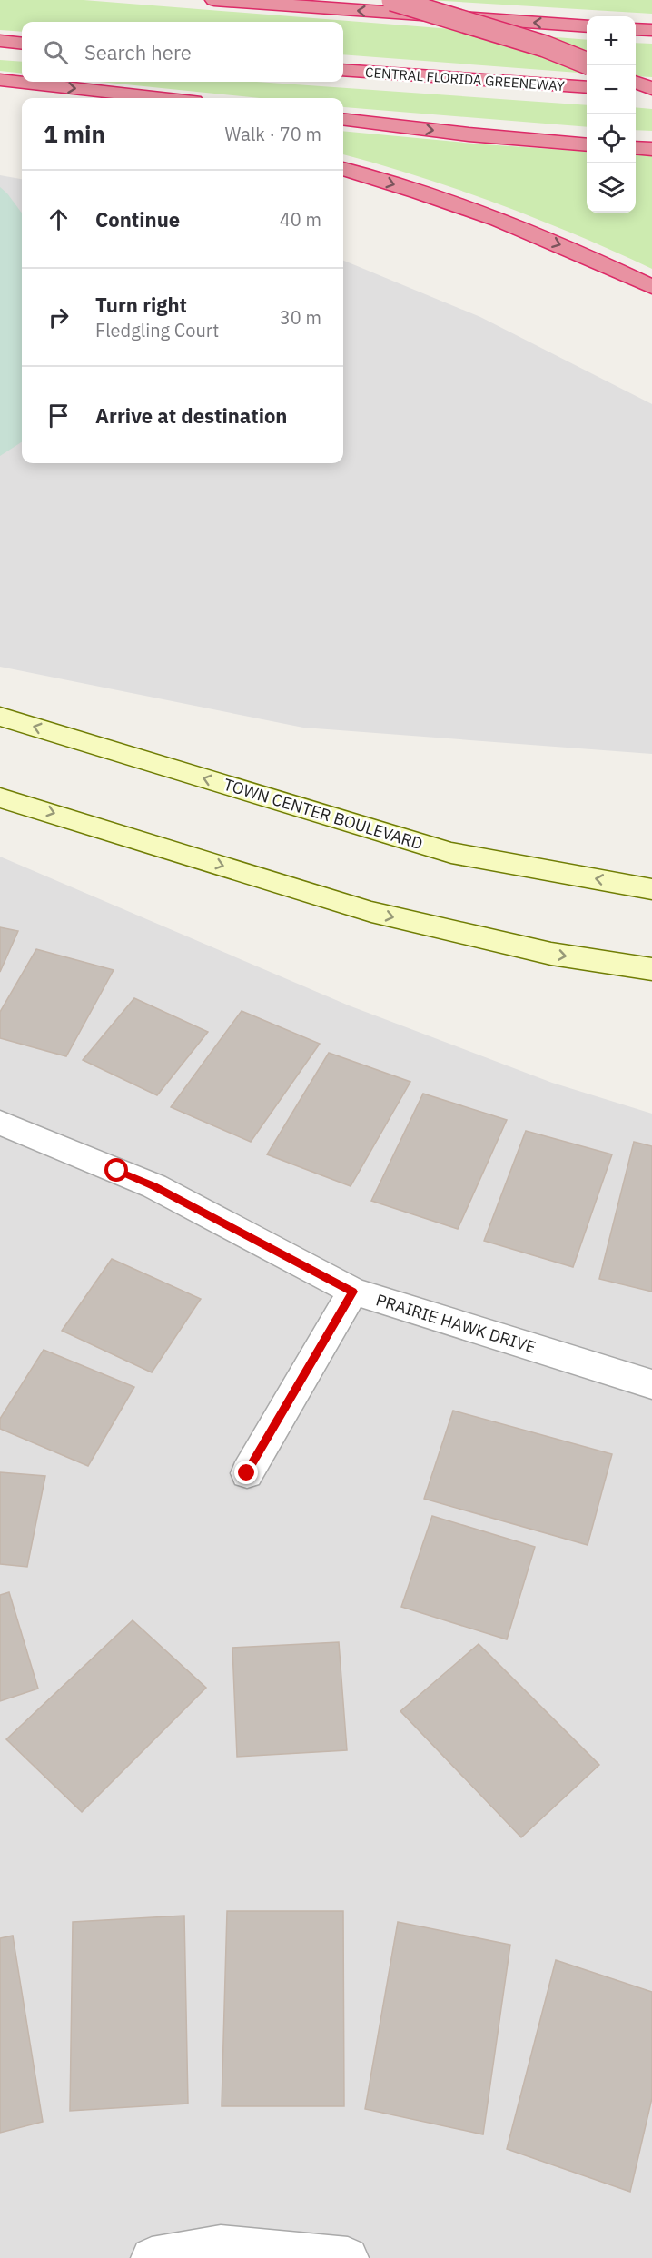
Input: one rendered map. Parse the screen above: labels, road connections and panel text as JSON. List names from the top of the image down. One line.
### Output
{"streets":{"highway":["CENTRAL FLORIDA GREENEWAY"],"main road":["TOWN CENTER BOULEVARD"],"street":["PRAIRIE HAWK DRIVE"]},"page":{"map_buttons":["+","−"],"search":"Search here","heading":["1 min","Walk · 70 m"],"list":[["Continue","40 m"],["Turn right","Fledgling Court","30 m"],"Arrive at destination"]}}
